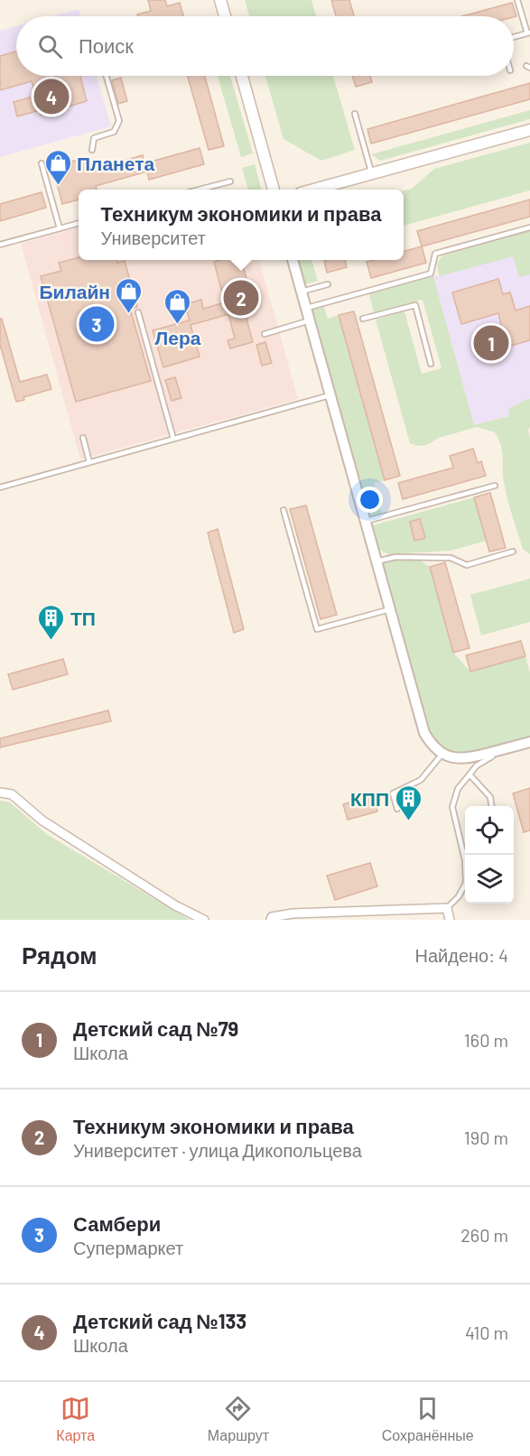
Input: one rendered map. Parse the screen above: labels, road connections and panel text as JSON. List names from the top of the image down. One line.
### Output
{"places":{"shop":["Планета","Билайн","Лера"],"building":["ТП","КПП"]},"page":{"search":"Поиск","pins":["4","2","3","1"],"popup":["Техникум экономики и права","Университет"],"heading":["Рядом","Найдено: 4"],"list":[{"mark":"1","name":"Детский сад №79","note":"Школа","value":"160 m"},{"mark":"2","name":"Техникум экономики и права","note":"Университет · улица Дикопольцева","value":"190 m"},{"mark":"3","name":"Самбери","note":"Супермаркет","value":"260 m"},{"mark":"4","name":"Детский сад №133","note":"Школа","value":"410 m"}],"nav":["Карта","Маршрут","Сохранённые"]}}
